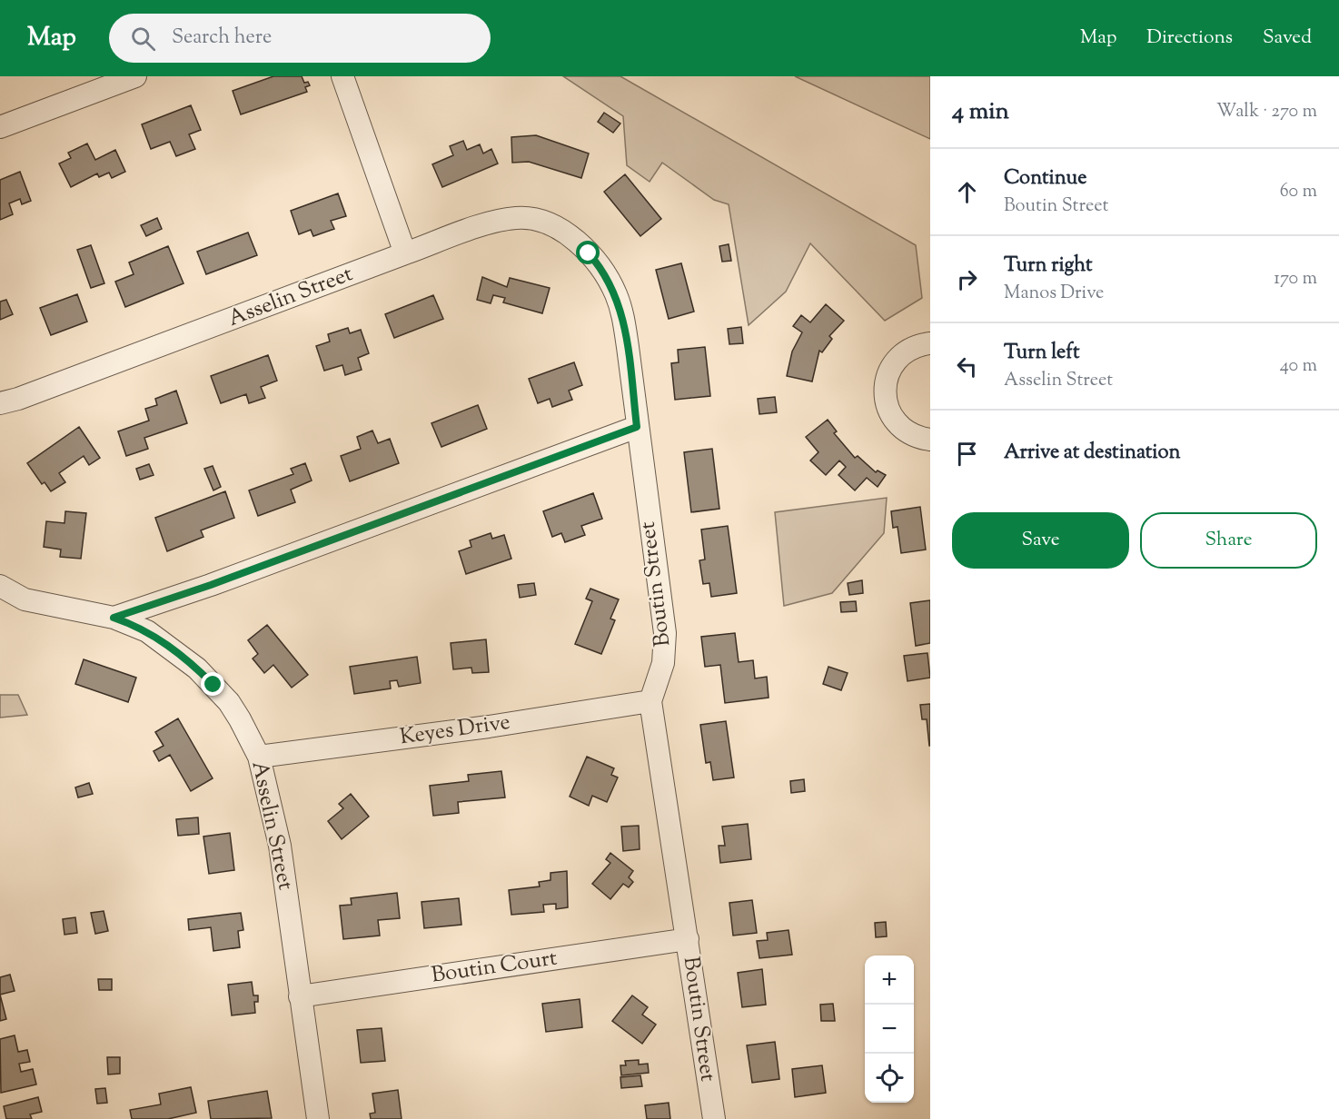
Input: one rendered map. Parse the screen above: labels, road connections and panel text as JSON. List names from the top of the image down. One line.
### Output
{"streets":{"street":["Asselin Street","Boutin Street","Keyes Drive","Boutin Court"]},"crossings":[["Asselin Street","Boutin Street"],["Asselin Street","Keyes Drive"],["Asselin Street","Boutin Court"],["Boutin Street","Keyes Drive"],["Boutin Street","Boutin Court"]],"page":{"header":"Map","search":"Search here","nav":["Map","Directions","Saved"],"heading":["4 min","Walk · 270 m"],"list":[["Continue","Boutin Street","60 m"],["Turn right","Manos Drive","170 m"],["Turn left","Asselin Street","40 m"],"Arrive at destination"],"buttons":["Save","Share"],"map_buttons":["+","−"]}}
